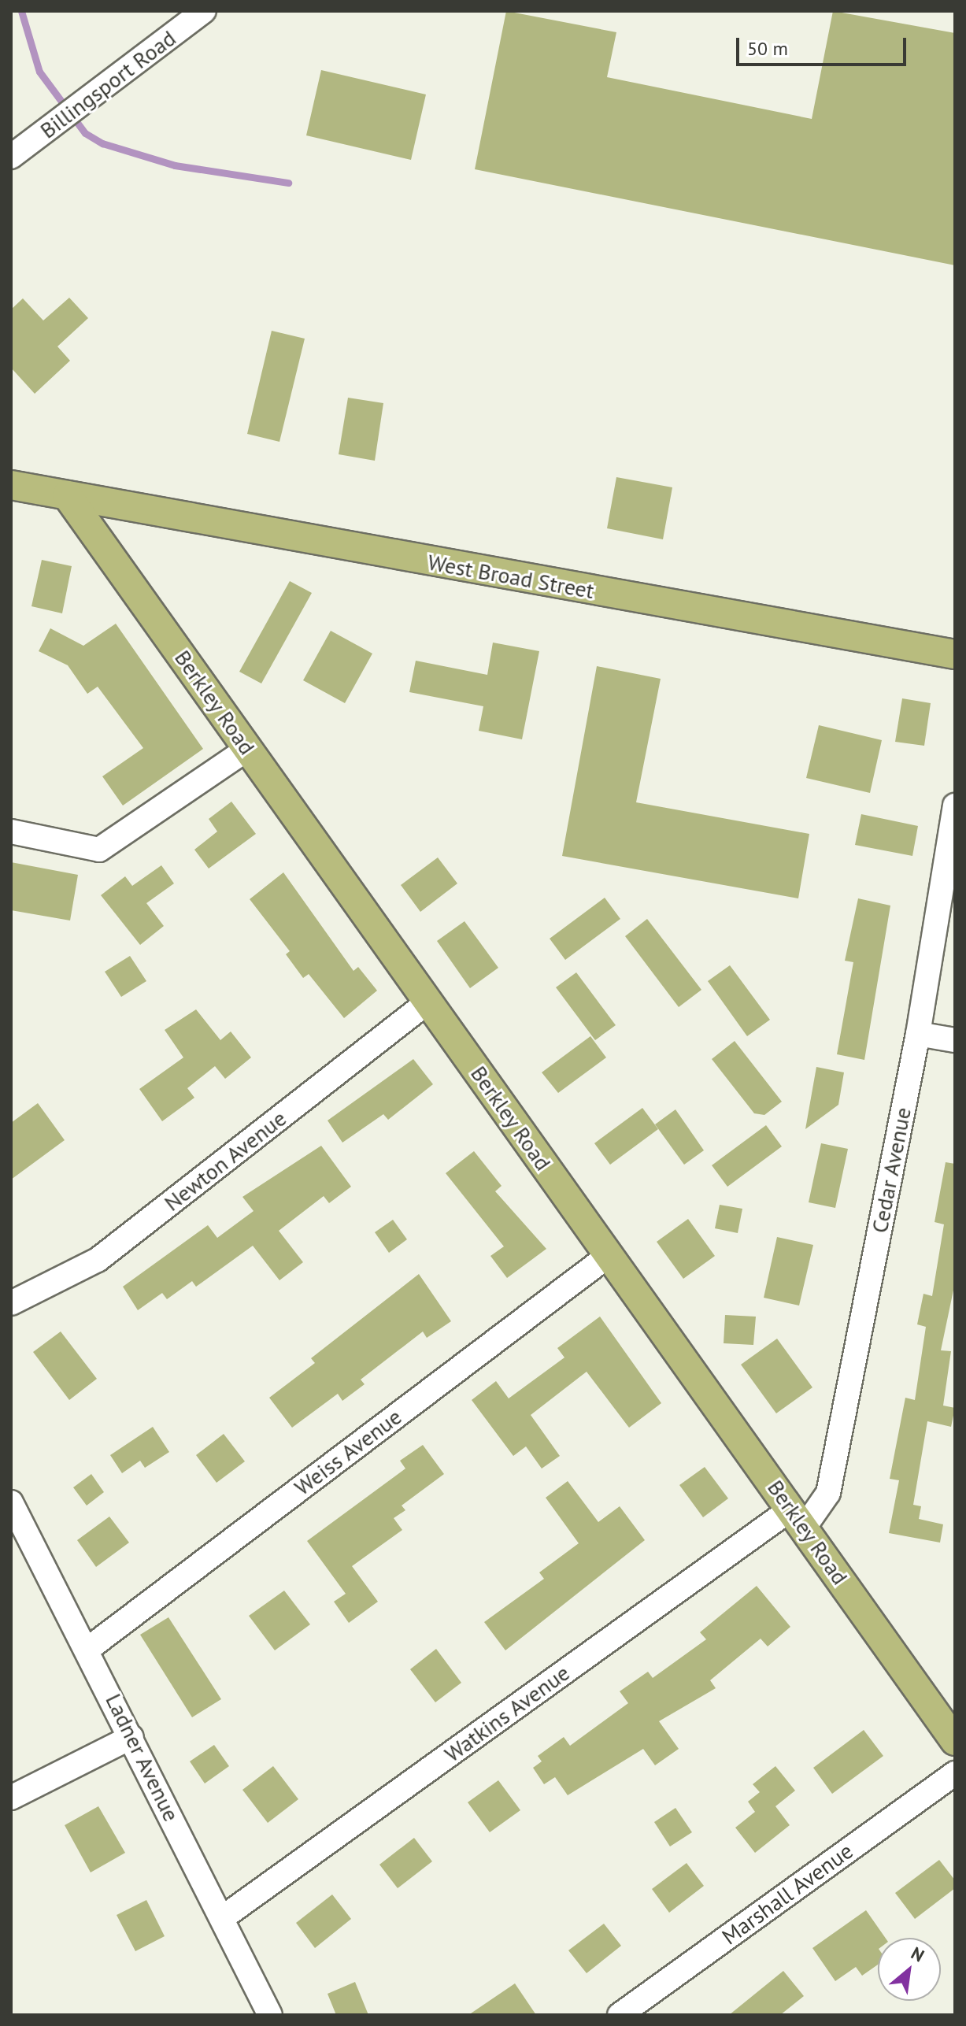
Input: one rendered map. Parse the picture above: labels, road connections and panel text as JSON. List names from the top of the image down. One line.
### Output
{"streets":{"main road":["West Broad Street","Berkley Road"],"street":["Billingsport Road","Newton Avenue","Cedar Avenue","Weiss Avenue","Watkins Avenue","Ladner Avenue","Marshall Avenue"]},"crossings":[["West Broad Street","Berkley Road"],["Berkley Road","Newton Avenue"],["Berkley Road","Cedar Avenue"],["Berkley Road","Weiss Avenue"],["Berkley Road","Watkins Avenue"],["Cedar Avenue","Watkins Avenue"],["Weiss Avenue","Ladner Avenue"],["Watkins Avenue","Ladner Avenue"]],"scale_bar":"50 m","north":"top right"}
